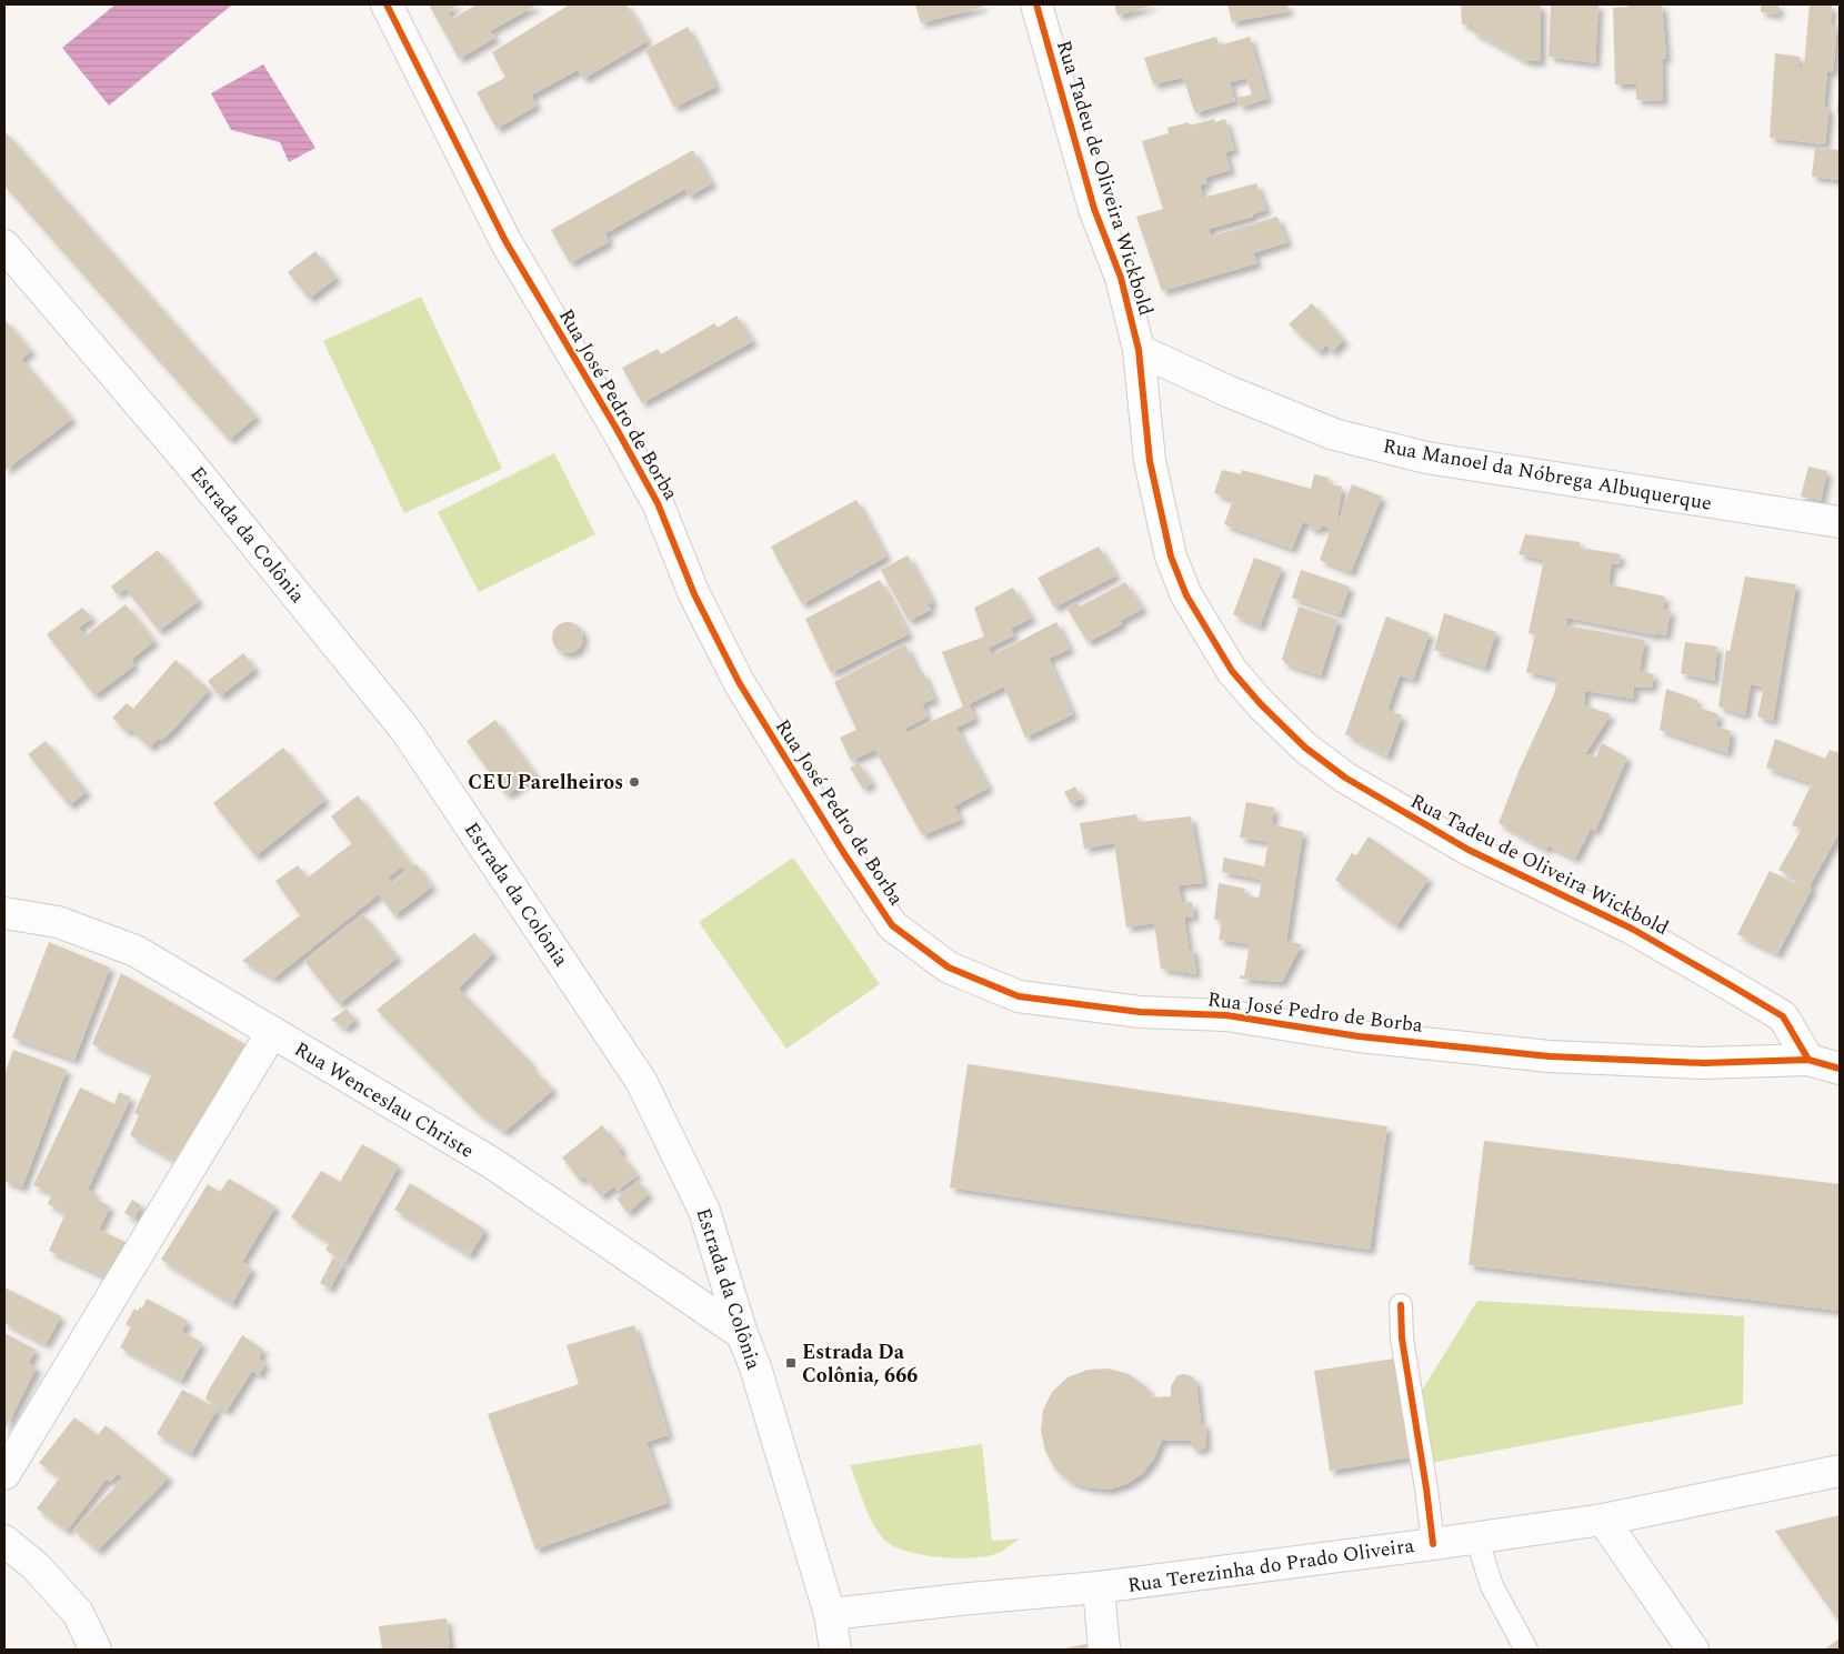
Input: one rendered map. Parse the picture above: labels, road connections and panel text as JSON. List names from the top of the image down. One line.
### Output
{"streets":{"street":["Rua Tadeu de Oliveira Wickbold","Rua José Pedro de Borba","Rua Manoel da Nóbrega Albuquerque","Estrada da Colônia","Rua Wenceslau Christe","Rua Terezinha do Prado Oliveira"]},"crossings":[["Rua Tadeu de Oliveira Wickbold","Rua José Pedro de Borba"],["Rua Tadeu de Oliveira Wickbold","Rua Manoel da Nóbrega Albuquerque"],["Estrada da Colônia","Rua Wenceslau Christe"],["Estrada da Colônia","Rua Terezinha do Prado Oliveira"]],"places":{"other":["CEU Parelheiros"],"transit":["Estrada Da Colônia, 666"]}}
